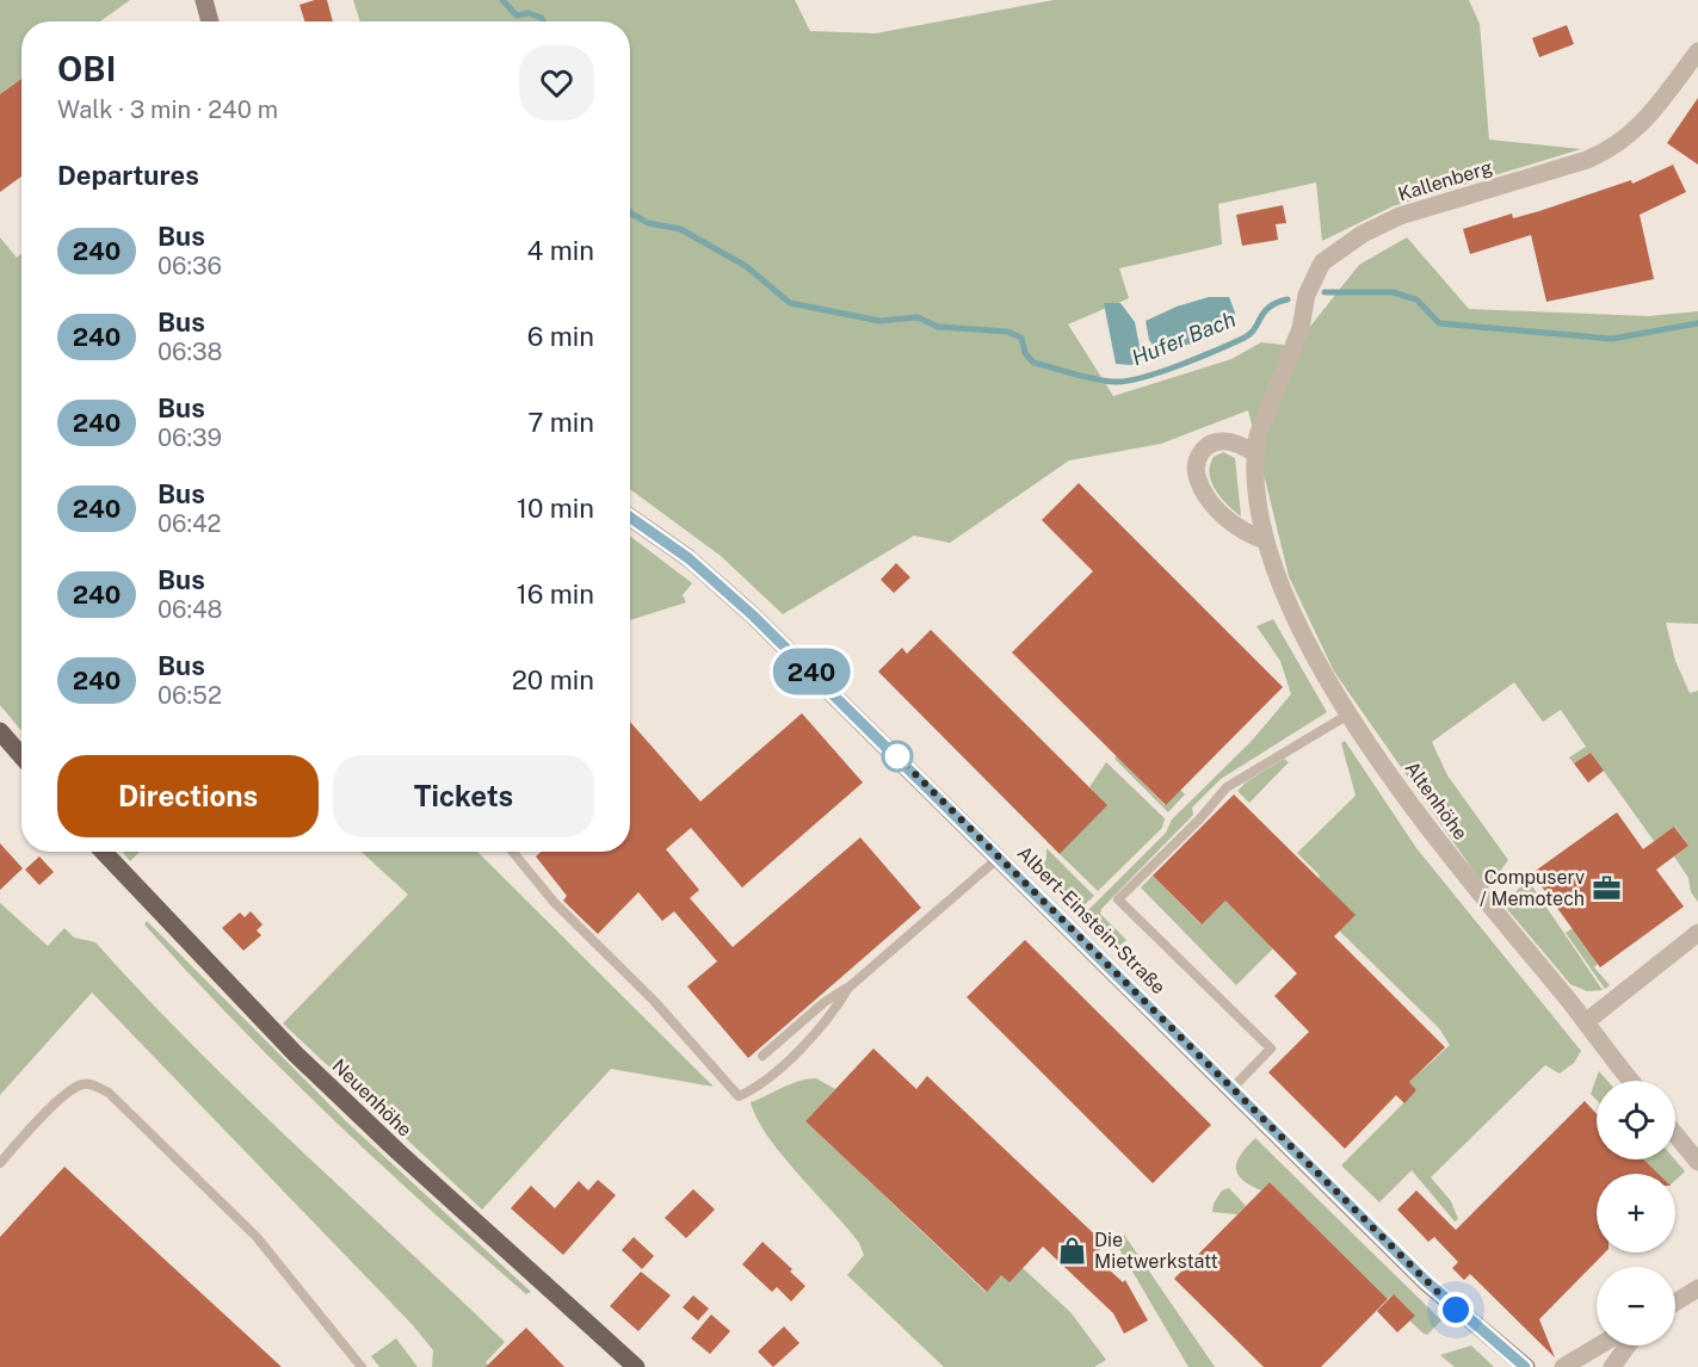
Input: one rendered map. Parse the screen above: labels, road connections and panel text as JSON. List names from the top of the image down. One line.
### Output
{"streets":{"main road":["Neuenhöhe"],"street":["Kallenberg","Altenhöhe","Albert-Einstein-Straße"]},"crossings":[["Kallenberg","Altenhöhe"]],"water":["Hufer Bach"],"places":{"office":["Compuserv / Memotech"],"shop":["Die Mietwerkstatt"]},"lines":["bus line 240"],"page":{"on_map":"240","heading":[["OBI","Walk · 3 min · 240 m"],"Departures"],"list":[{"mark":"240","name":"Bus","note":"06:36","value":"4 min"},{"mark":"240","name":"Bus","note":"06:38","value":"6 min"},{"mark":"240","name":"Bus","note":"06:39","value":"7 min"},{"mark":"240","name":"Bus","note":"06:42","value":"10 min"},{"mark":"240","name":"Bus","note":"06:48","value":"16 min"},{"mark":"240","name":"Bus","note":"06:52","value":"20 min"}],"buttons":["Directions","Tickets"],"map_buttons":["+","−"]}}
